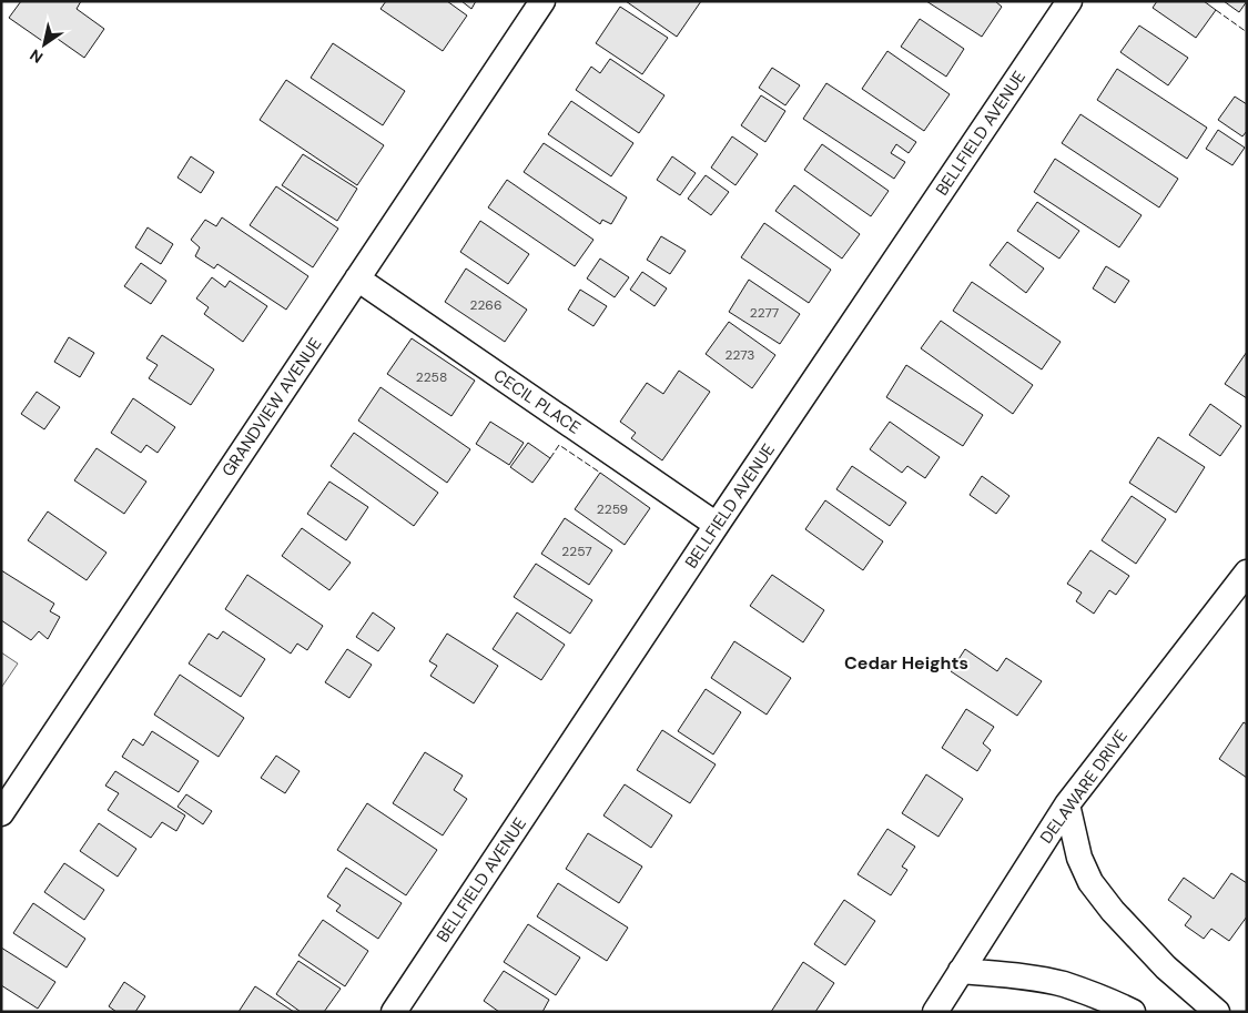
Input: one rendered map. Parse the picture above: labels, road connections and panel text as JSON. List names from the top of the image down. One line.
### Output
{"streets":{"street":["BELLFIELD AVENUE","CECIL PLACE","GRANDVIEW AVENUE","DELAWARE DRIVE"]},"crossings":[["BELLFIELD AVENUE","CECIL PLACE"],["CECIL PLACE","GRANDVIEW AVENUE"]],"districts":["Cedar Heights"],"house_numbers":["2266","2277","2273","2258","2259","2257"],"north":"bottom left"}
